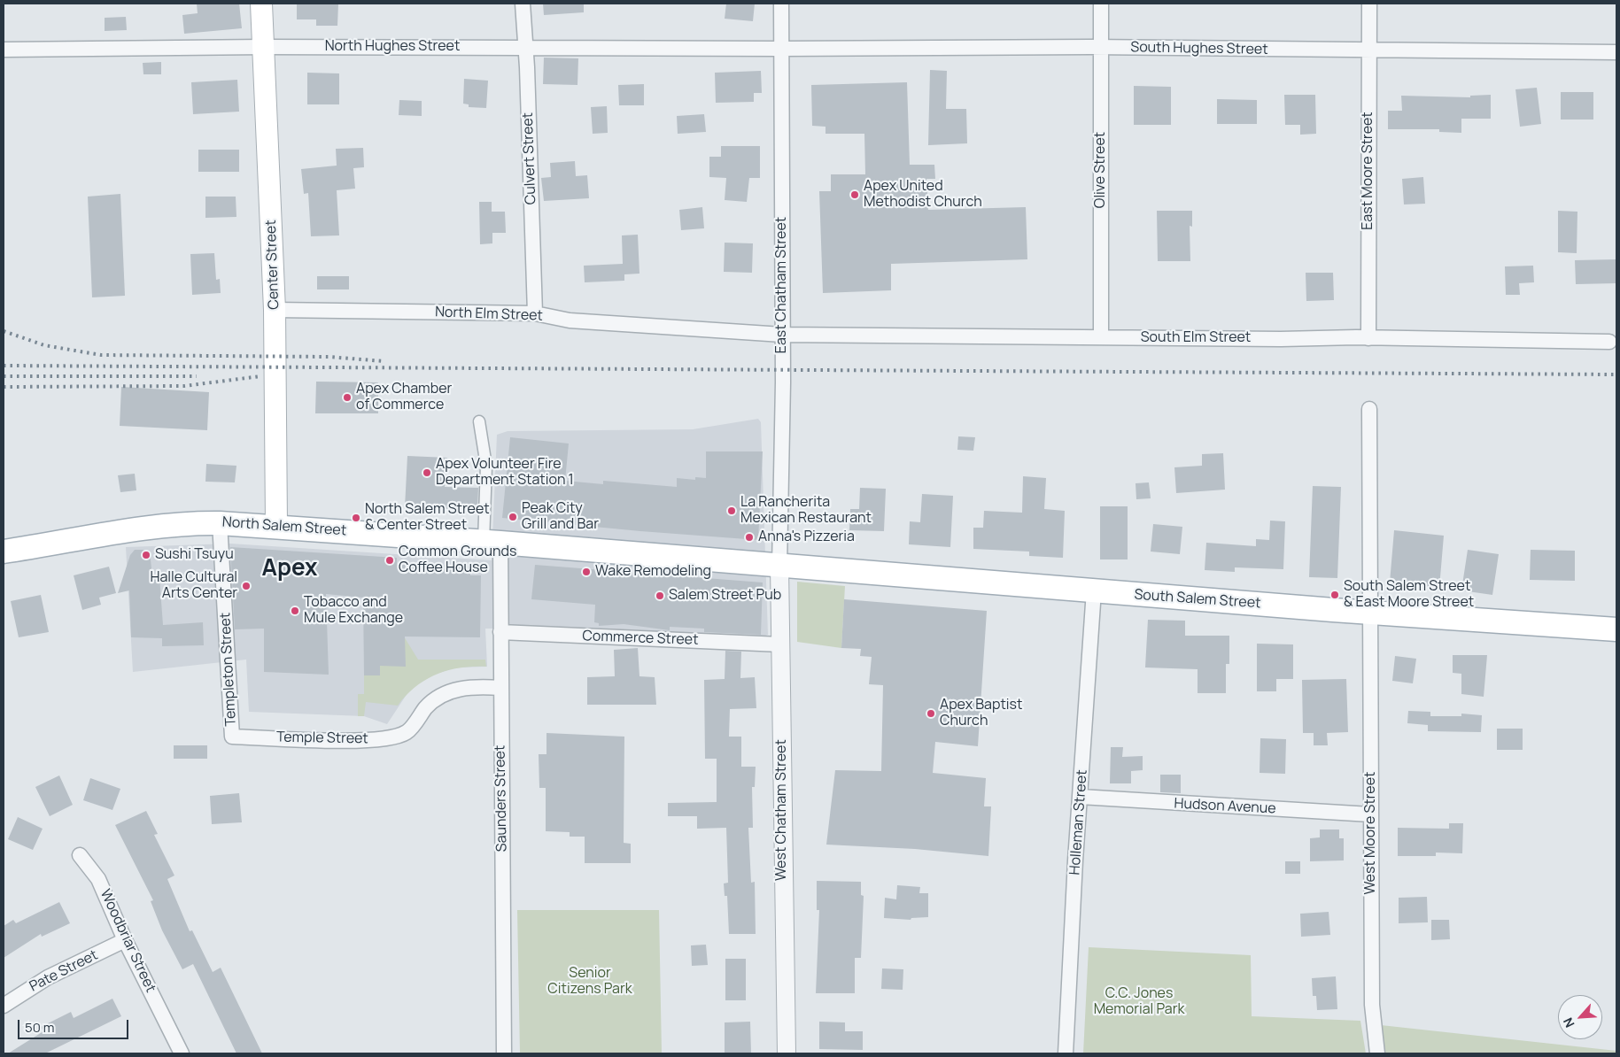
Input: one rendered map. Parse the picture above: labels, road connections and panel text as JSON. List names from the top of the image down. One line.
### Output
{"streets":{"main road":["Center Street","North Salem Street","South Salem Street"],"street":["North Hughes Street","South Hughes Street","Culvert Street","Olive Street","East Moore Street","East Chatham Street","North Elm Street","South Elm Street","Commerce Street","Templeton Street","Temple Street","Saunders Street","Hudson Avenue","West Chatham Street","Holleman Street","West Moore Street","Woodbriar Street","Pate Street"]},"crossings":[["North Hughes Street","South Hughes Street"],["North Hughes Street","Culvert Street"],["North Hughes Street","Center Street"],["North Hughes Street","East Chatham Street"],["South Hughes Street","Olive Street"],["South Hughes Street","East Moore Street"],["South Hughes Street","East Chatham Street"],["Culvert Street","North Elm Street"],["Olive Street","South Elm Street"],["East Moore Street","South Elm Street"],["Center Street","North Elm Street"],["Center Street","North Salem Street"],["East Chatham Street","North Elm Street"],["East Chatham Street","South Elm Street"],["East Chatham Street","North Salem Street"],["East Chatham Street","South Salem Street"],["East Chatham Street","West Chatham Street"],["North Elm Street","South Elm Street"],["North Salem Street","South Salem Street"],["North Salem Street","Templeton Street"],["North Salem Street","Saunders Street"],["North Salem Street","West Chatham Street"],["South Salem Street","West Chatham Street"],["South Salem Street","Holleman Street"],["South Salem Street","West Moore Street"],["Commerce Street","Saunders Street"],["Commerce Street","West Chatham Street"],["Templeton Street","Temple Street"],["Temple Street","Saunders Street"],["Hudson Avenue","Holleman Street"],["Hudson Avenue","West Moore Street"],["Woodbriar Street","Pate Street"]],"districts":["Apex"],"parks":["Senior Citizens Park","C.C. Jones Memorial Park"],"places":["Apex United Methodist Church","Apex Chamber of Commerce","Apex Volunteer Fire Department Station 1","La Rancherita Mexican Restaurant","Peak City Grill and Bar","North Salem Street & Center Street","Anna's Pizzeria","Sushi Tsuyu","Common Grounds Coffee House","Wake Remodeling","Halle Cultural Arts Center","South Salem Street & East Moore Street","Salem Street Pub","Tobacco and Mule Exchange","Apex Baptist Church"],"scale_bar":"50 m","north":"bottom left"}
